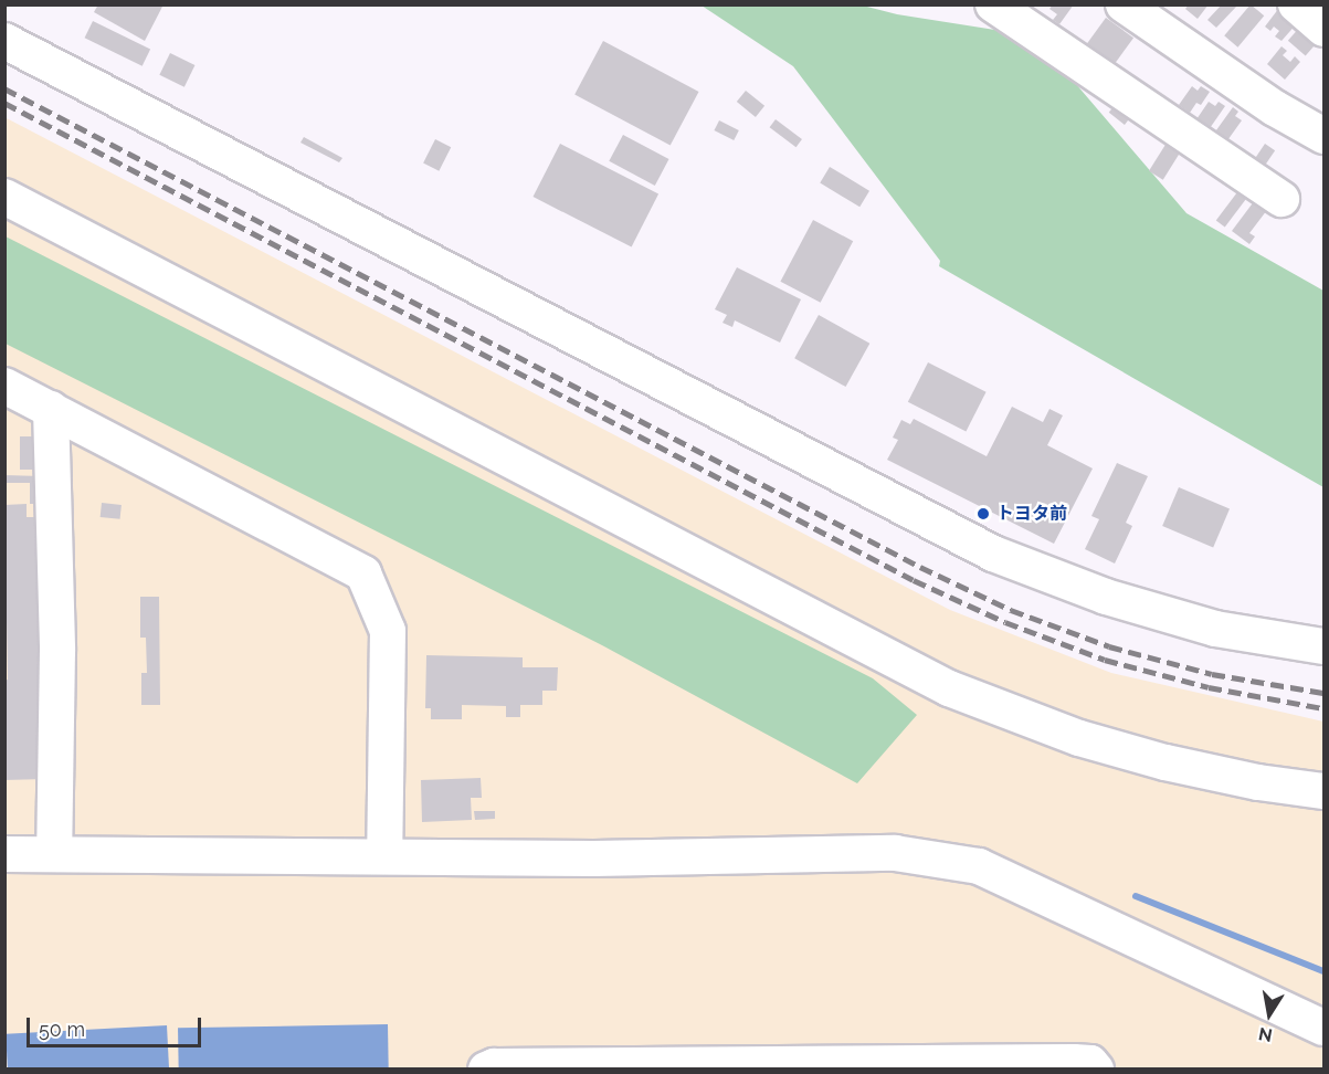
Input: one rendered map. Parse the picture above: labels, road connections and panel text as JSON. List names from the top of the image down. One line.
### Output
{"places":["トヨタ前"],"scale_bar":"50 m","north":"bottom"}
